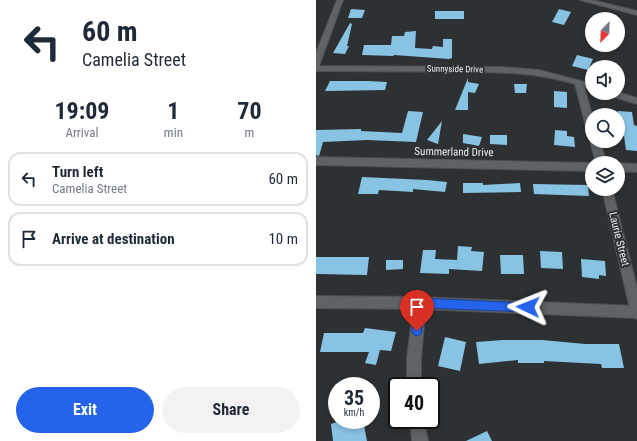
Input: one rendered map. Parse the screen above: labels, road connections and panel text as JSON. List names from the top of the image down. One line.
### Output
{"streets":{"street":["Sunnyside Drive","Summerland Drive","Laurie Street"]},"north":"bottom left","page":{"turn":["60 m","Camelia Street"],"eta":["19:09","Arrival","1","min","70","m"],"list":[{"name":"Turn left","note":"Camelia Street","value":"60 m"},{"name":"Arrive at destination","value":"10 m"}],"speed":"35 km/h","limit":"40","buttons":["Exit","Share"]}}
